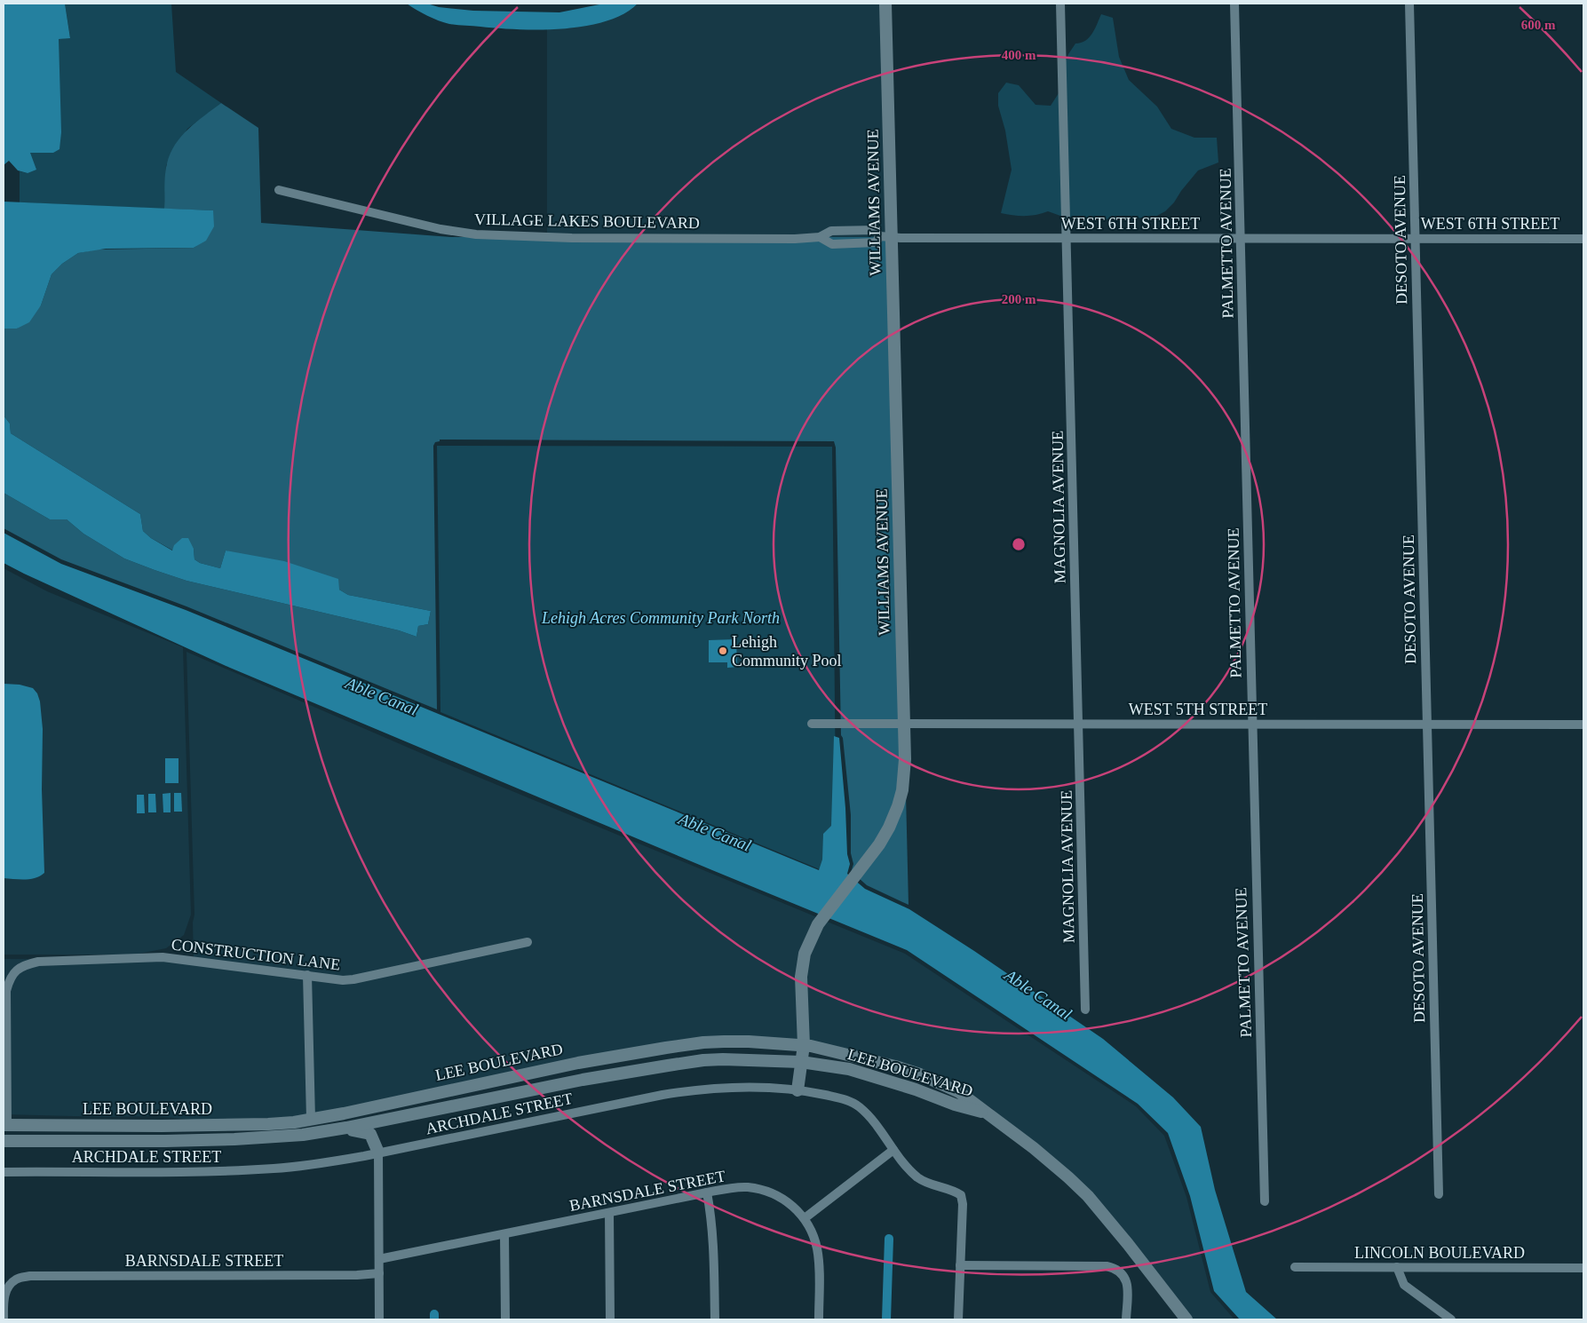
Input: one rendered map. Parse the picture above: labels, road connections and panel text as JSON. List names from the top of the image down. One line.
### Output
{"streets":{"main road":["WILLIAMS AVENUE","LEE BOULEVARD"],"street":["VILLAGE LAKES BOULEVARD","WEST 6TH STREET","DESOTO AVENUE","PALMETTO AVENUE","MAGNOLIA AVENUE","WEST 5TH STREET","CONSTRUCTION LANE","ARCHDALE STREET","BARNSDALE STREET","LINCOLN BOULEVARD"]},"crossings":[["WILLIAMS AVENUE","VILLAGE LAKES BOULEVARD"],["WILLIAMS AVENUE","WEST 6TH STREET"],["WILLIAMS AVENUE","WEST 5TH STREET"],["WILLIAMS AVENUE","LEE BOULEVARD"],["WILLIAMS AVENUE","ARCHDALE STREET"],["VILLAGE LAKES BOULEVARD","WEST 6TH STREET"],["WEST 6TH STREET","DESOTO AVENUE"],["WEST 6TH STREET","PALMETTO AVENUE"],["WEST 6TH STREET","MAGNOLIA AVENUE"],["DESOTO AVENUE","WEST 5TH STREET"],["PALMETTO AVENUE","WEST 5TH STREET"],["MAGNOLIA AVENUE","WEST 5TH STREET"],["CONSTRUCTION LANE","LEE BOULEVARD"]],"water":["Able Canal"],"parks":["Lehigh Acres Community Park North"],"places":["Lehigh Community Pool"],"rings":["600 m","400 m","200 m"]}
